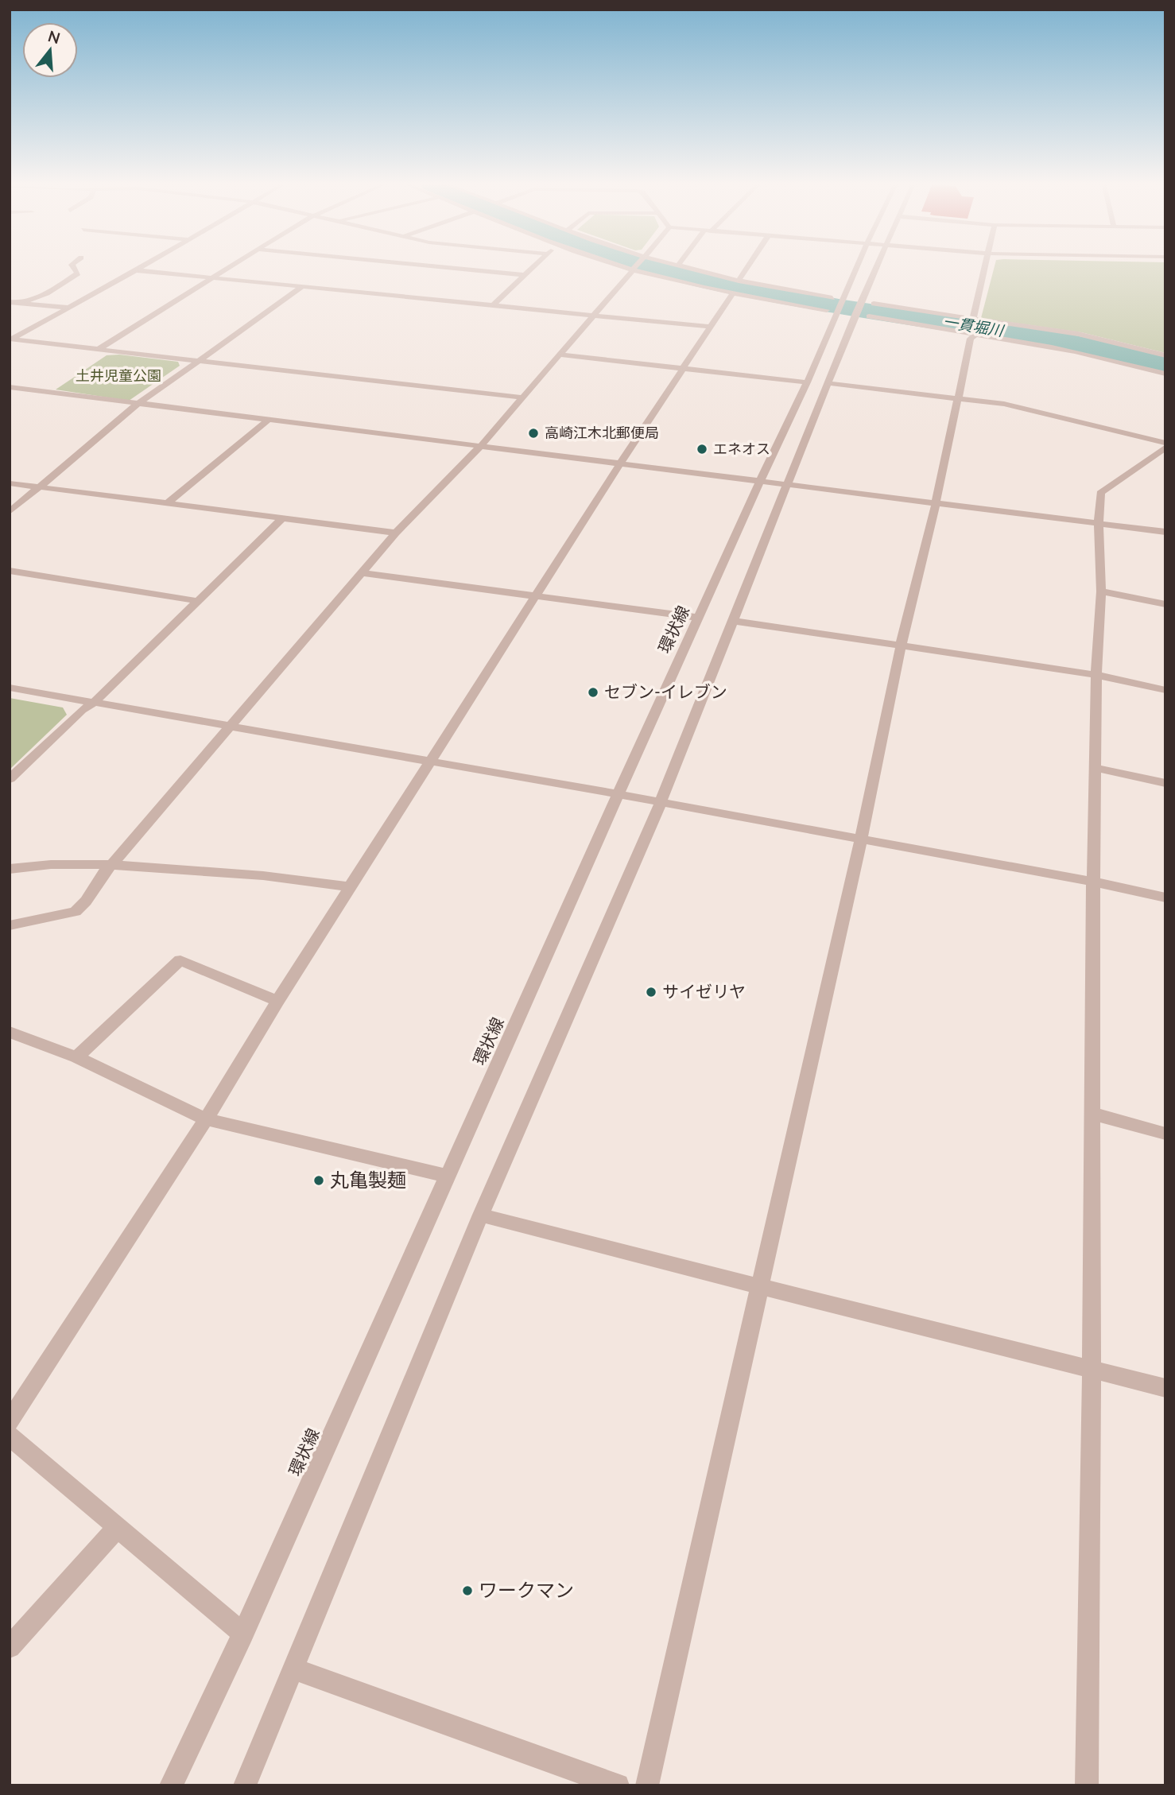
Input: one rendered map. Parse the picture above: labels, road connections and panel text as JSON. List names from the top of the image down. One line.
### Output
{"streets":{"street":["環状線"]},"water":["一貫堀川"],"parks":["土井児童公園"],"places":["高崎江木北郵便局","エネオス","セブン-イレブン","サイゼリヤ","丸亀製麺","ワークマン"],"north":"top"}
